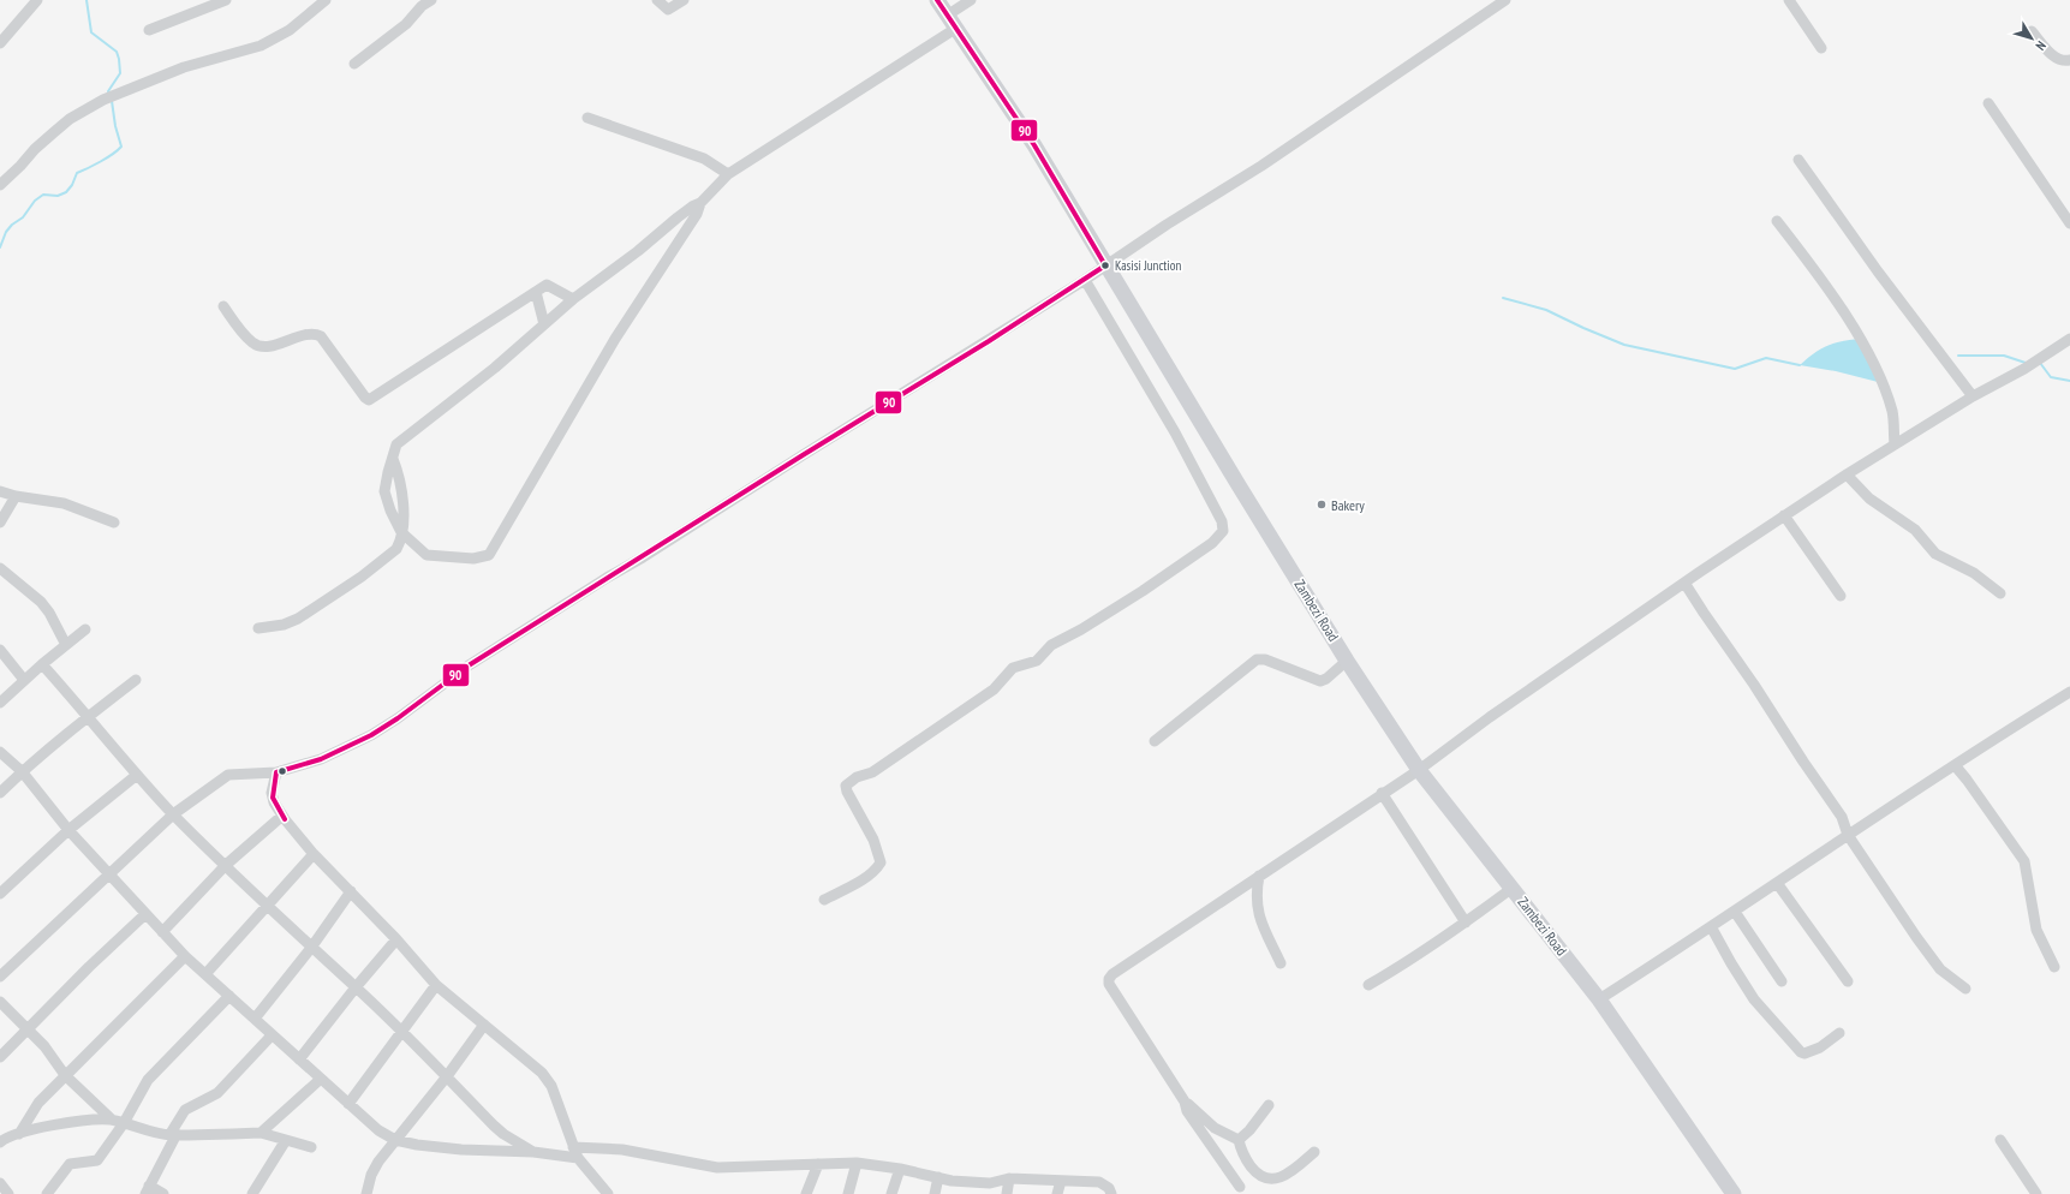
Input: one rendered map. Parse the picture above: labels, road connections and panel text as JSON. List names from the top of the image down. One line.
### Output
{"streets":{"main road":["Zambezi Road"]},"places":["Kasisi Junction","Bakery"],"lines":["transit line 90"],"north":"bottom right"}
